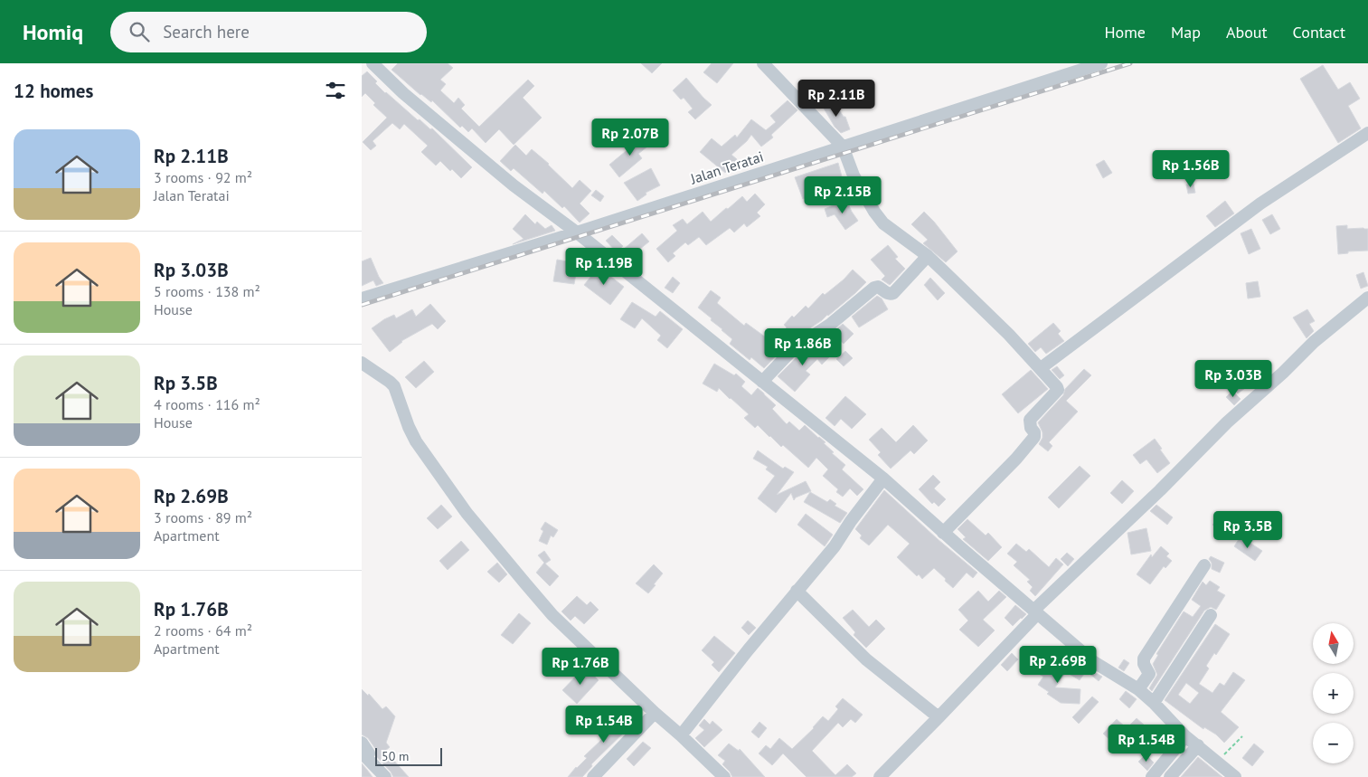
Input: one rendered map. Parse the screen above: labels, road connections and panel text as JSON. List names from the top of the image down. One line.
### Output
{"streets":{"street":["Jalan Teratai"]},"scale_bar":"50 m","north":"top","page":{"header":"Homiq","search":"Search here","nav":["Home","Map","About","Contact"],"heading":"12 homes","price":["Rp 2.11B","Rp 2.07B","Rp 1.56B","Rp 2.15B","Rp 1.19B","Rp 1.86B","Rp 3.03B","Rp 3.5B","Rp 2.69B","Rp 1.76B","Rp 1.54B","Rp 1.54B"],"list":[{"name":"Rp 2.11B","note":"3 rooms · 92 m² · Jalan Teratai"},{"name":"Rp 3.03B","note":"5 rooms · 138 m² · House"},{"name":"Rp 3.5B","note":"4 rooms · 116 m² · House"},{"name":"Rp 2.69B","note":"3 rooms · 89 m² · Apartment"},{"name":"Rp 1.76B","note":"2 rooms · 64 m² · Apartment"}],"map_buttons":["+","−"],"scale":"50 m"}}
